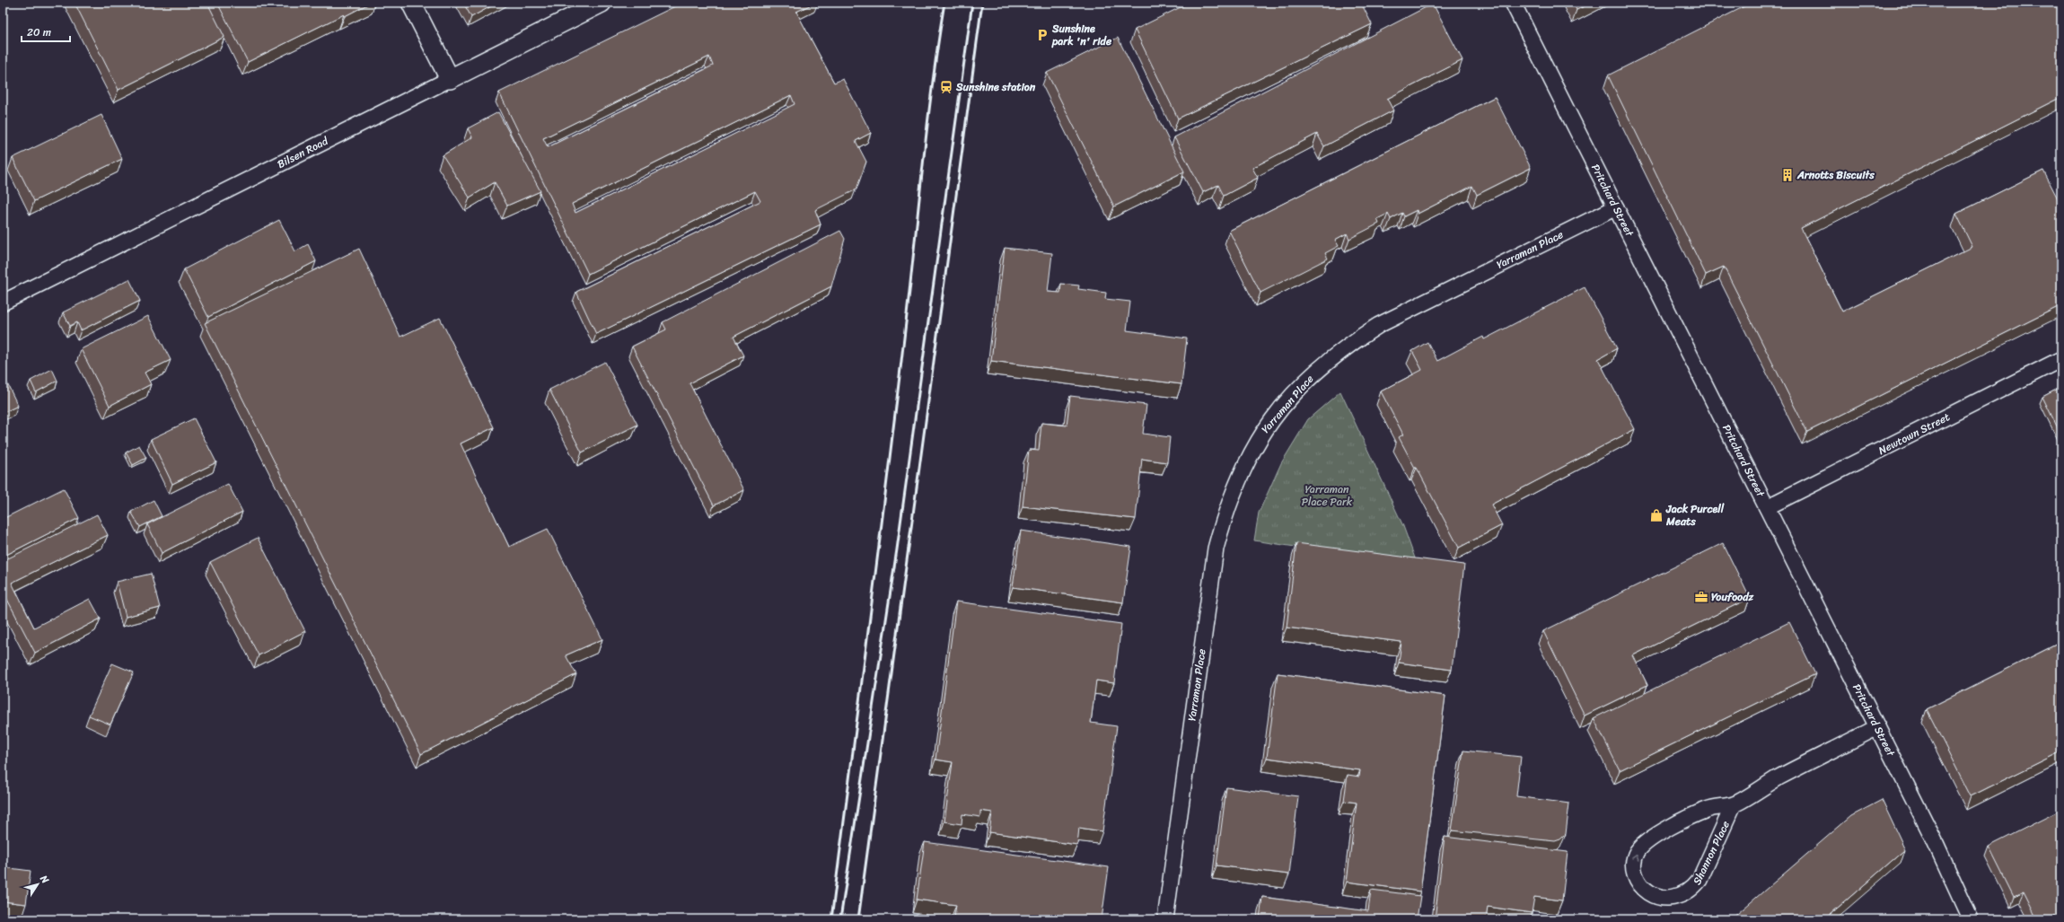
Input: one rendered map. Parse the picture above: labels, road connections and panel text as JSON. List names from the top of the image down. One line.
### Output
{"streets":{"street":["Bilsen Road","Pritchard Street","Yarraman Place","Newtown Street","Shannon Place"]},"crossings":[["Pritchard Street","Yarraman Place"],["Pritchard Street","Newtown Street"],["Pritchard Street","Shannon Place"]],"parks":["Yarraman Place Park"],"places":{"parking":["Sunshine park 'n' ride"],"station":["Sunshine station"],"building":["Arnotts Biscuits"],"shop":["Jack Purcell Meats"],"office":["Youfoodz"]},"scale_bar":"20 m","north":"top right"}
